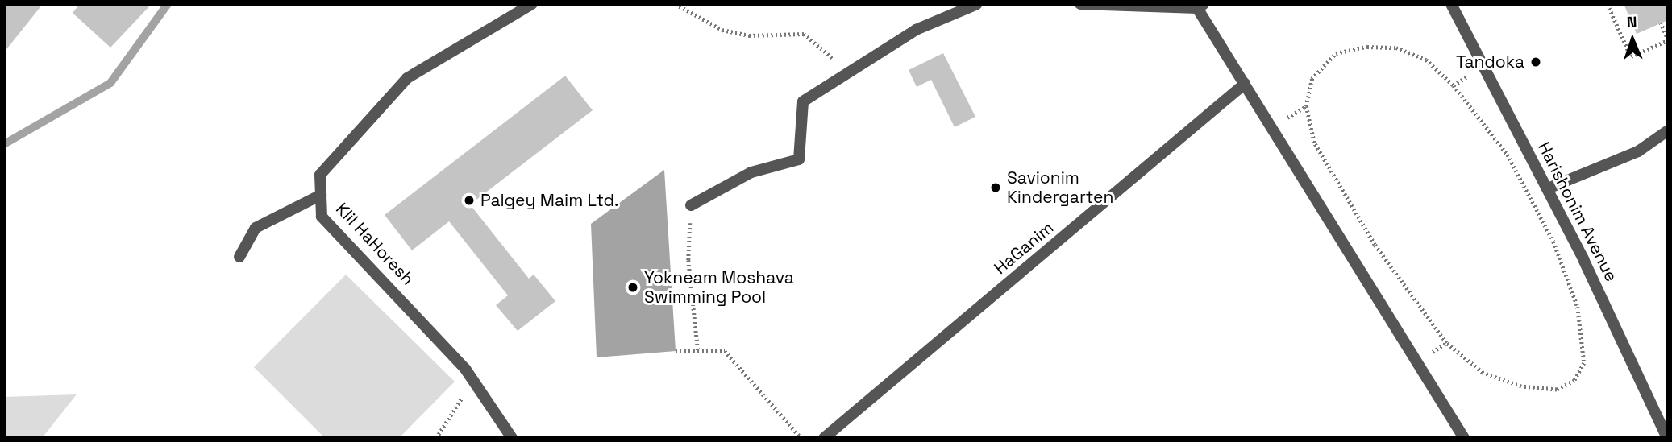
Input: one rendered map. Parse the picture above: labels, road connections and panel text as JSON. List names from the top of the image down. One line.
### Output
{"streets":{"street":["Harishonim Avenue","Klil HaHoresh","HaGanim"]},"places":["Tandoka","Savionim Kindergarten","Palgey Maim Ltd.","Yokneam Moshava Swimming Pool"],"north":"top"}
